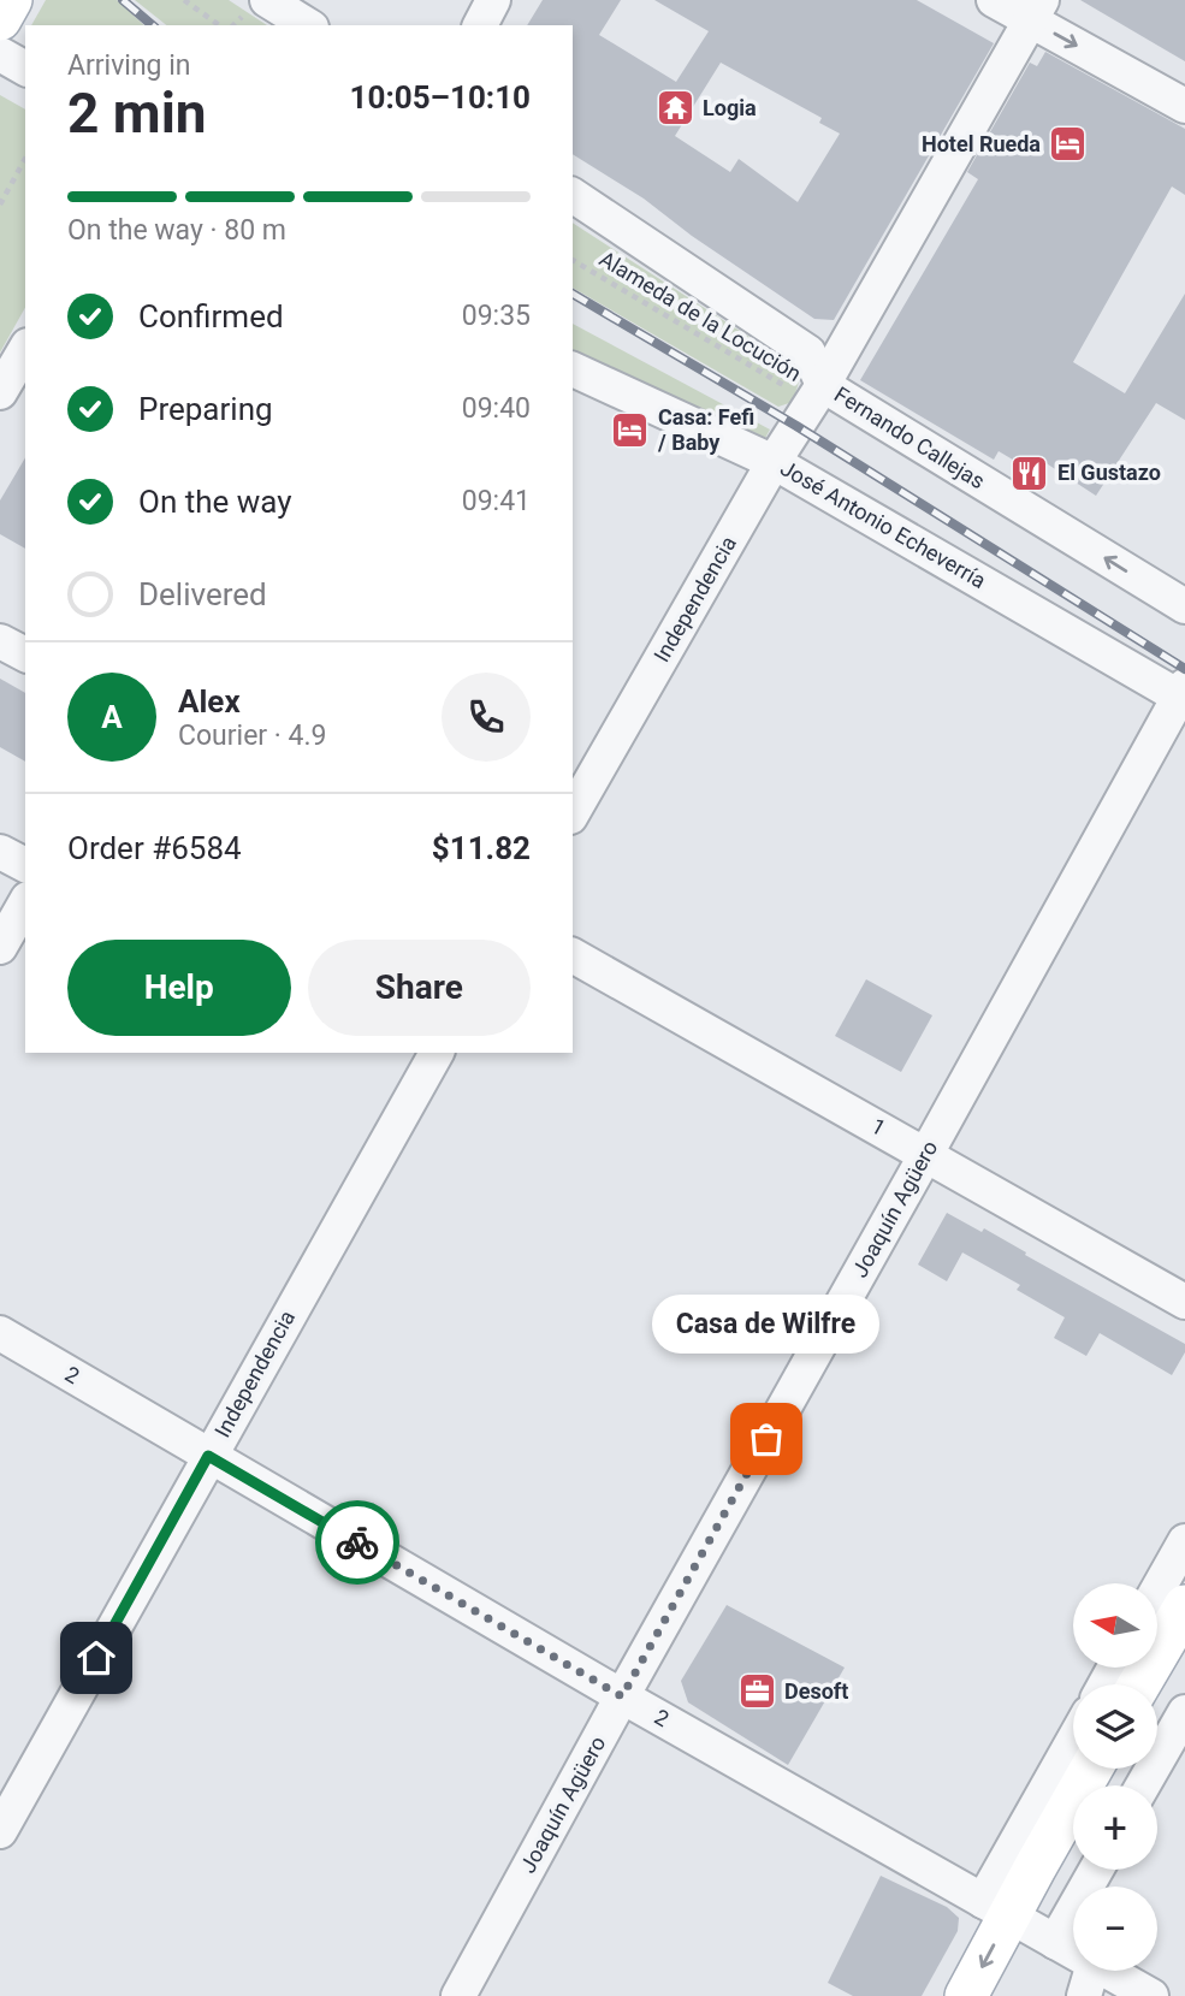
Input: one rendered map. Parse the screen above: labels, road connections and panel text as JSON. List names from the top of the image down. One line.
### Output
{"streets":{"street":["Fernando Callejas","José Antonio Echeverría","Independencia","1","Joaquín Agüero","2"],"path":["Alameda de la Locución"]},"crossings":[["Alameda de la Locución","Fernando Callejas"],["Alameda de la Locución","Independencia"],["Fernando Callejas","Independencia"],["José Antonio Echeverría","Independencia"],["José Antonio Echeverría","Joaquín Agüero"],["Independencia","2"],["1","Joaquín Agüero"],["Joaquín Agüero","2"]],"one_way":["Fernando Callejas"],"places":{"temple":["Logia"],"hotel":["Hotel Rueda","Casa: Fefi / Baby"],"restaurant":["El Gustazo"],"other":["Casa de Wilfre"],"office":["Desoft"]},"north":"left","page":{"heading":["2 min","Arriving in","10:05–10:10"],"panel":["Alex","Courier · 4.9","Order #6584","$11.82"],"bar":"On the way · 80 m","list":[["Confirmed","09:35"],["Preparing","09:40"],["On the way","09:41"],"Delivered"],"round":"A","buttons":["Help","Share"],"bubble":"Casa de Wilfre","map_buttons":["+","−"]}}
